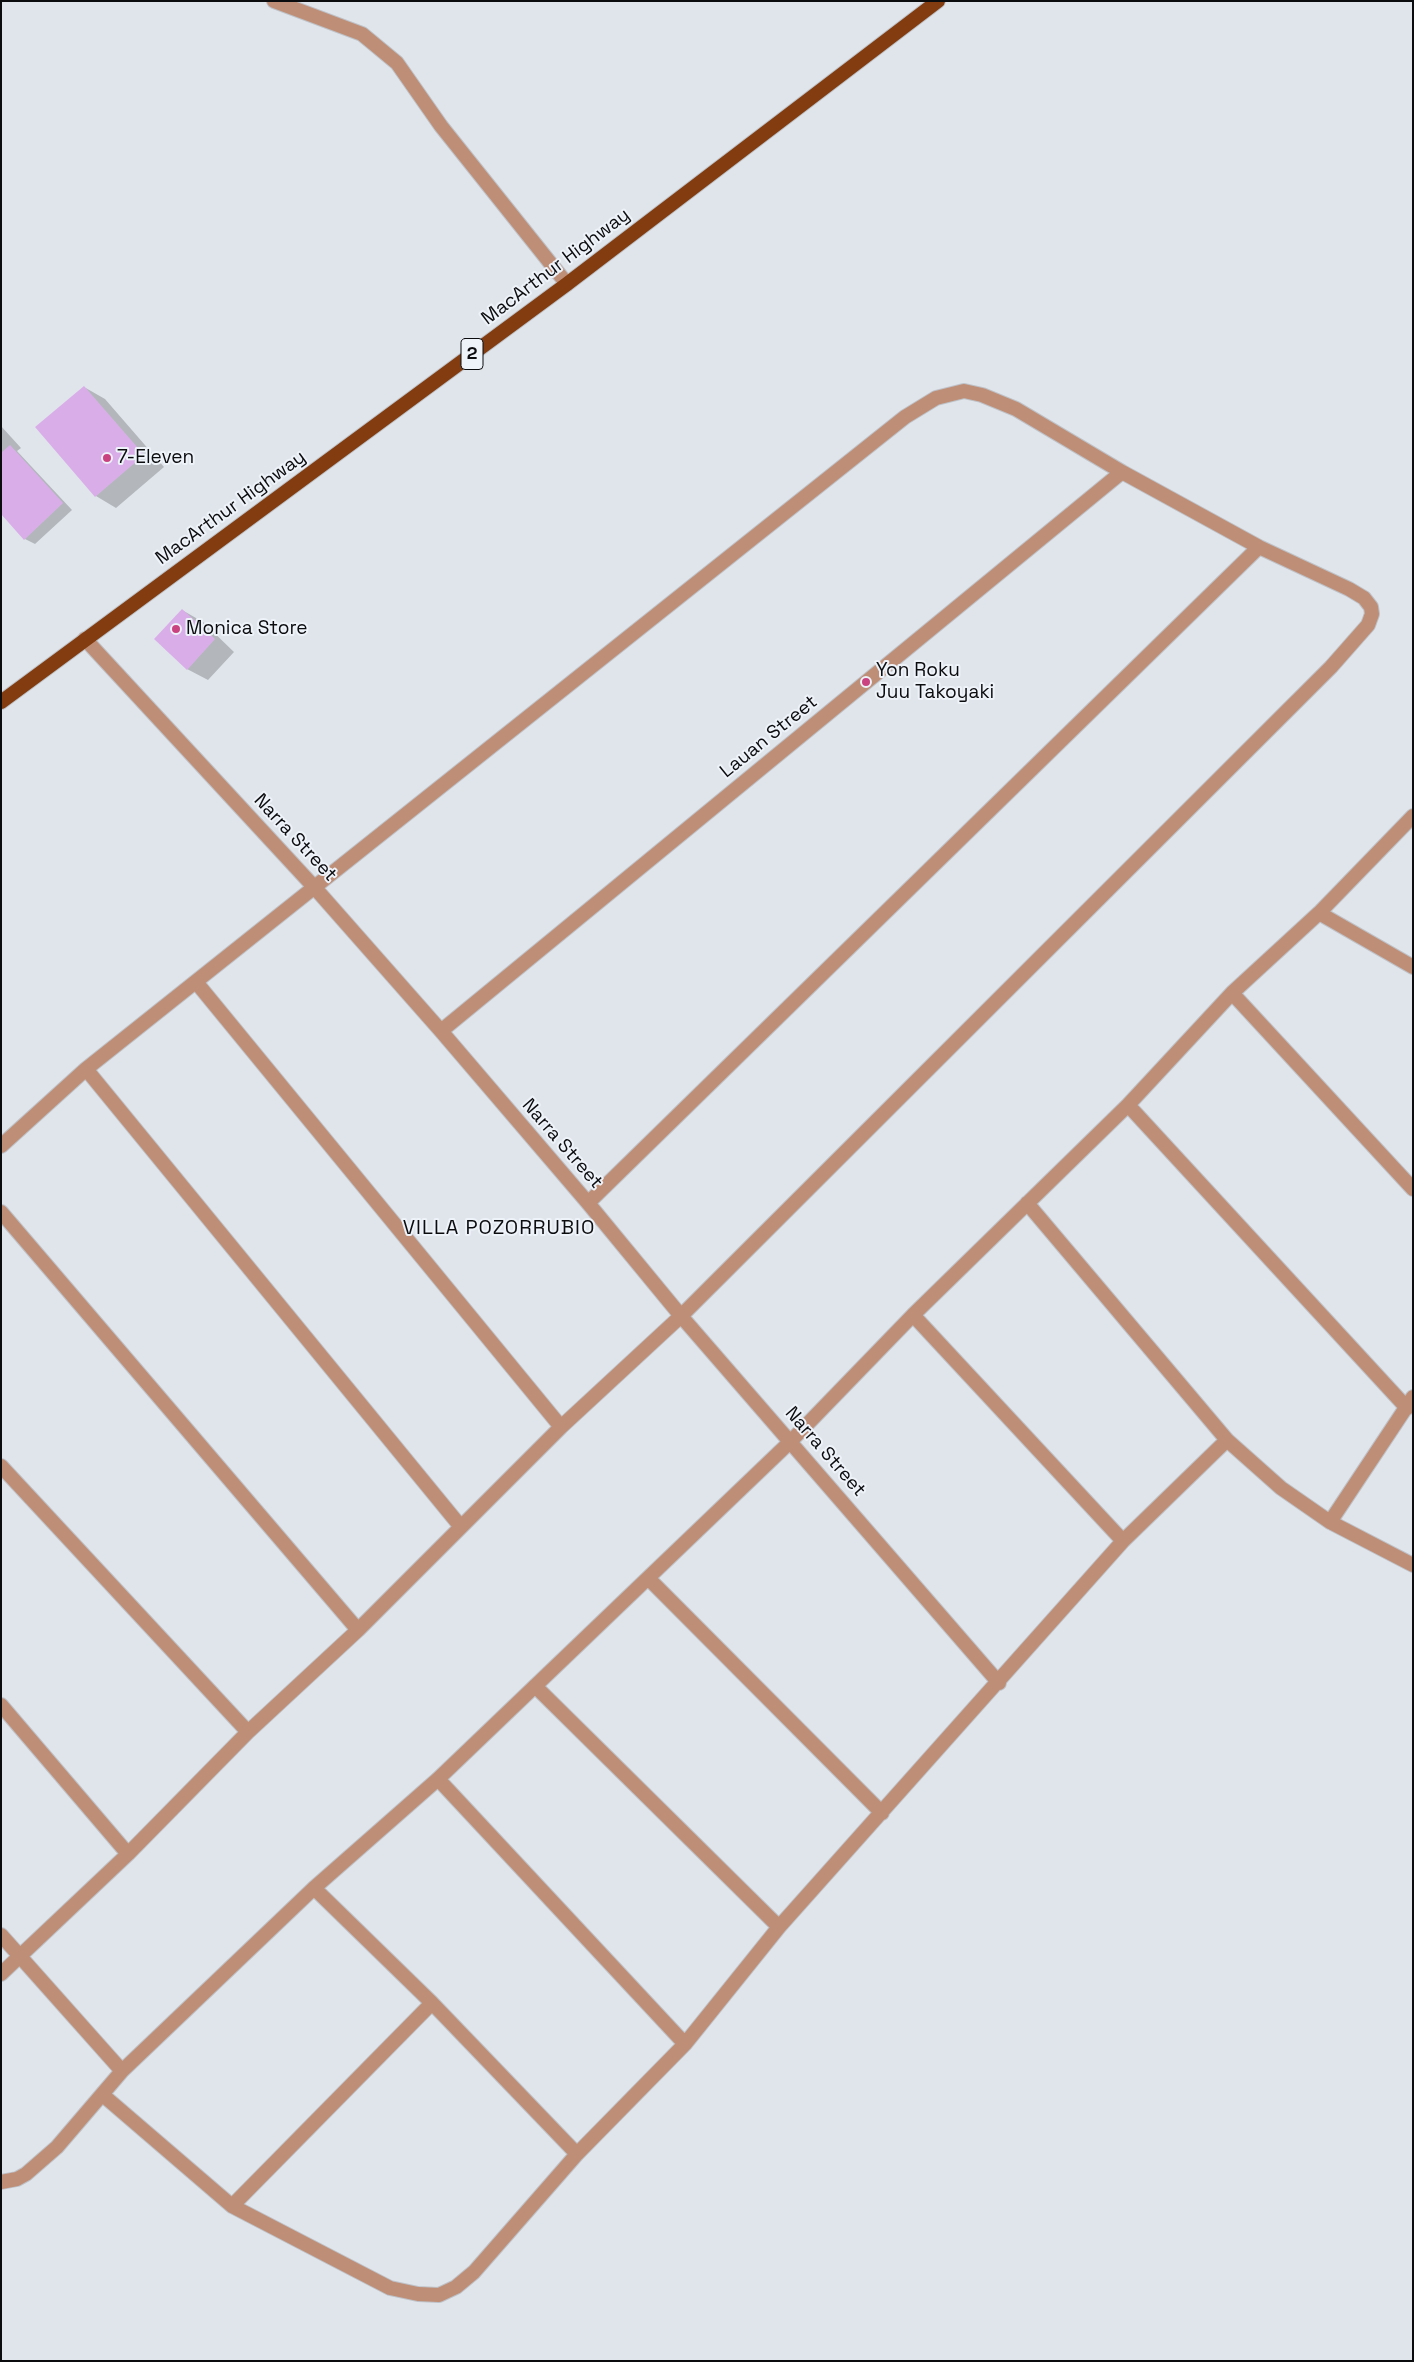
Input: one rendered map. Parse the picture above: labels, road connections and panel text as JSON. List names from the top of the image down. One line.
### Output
{"streets":{"highway":["MacArthur Highway","2"],"street":["Lauan Street","Narra Street"]},"crossings":[["MacArthur Highway","Narra Street"],["Lauan Street","Narra Street"]],"districts":["VILLA POZORRUBIO"],"places":["7-Eleven","Monica Store","Yon Roku Juu Takoyaki"]}
